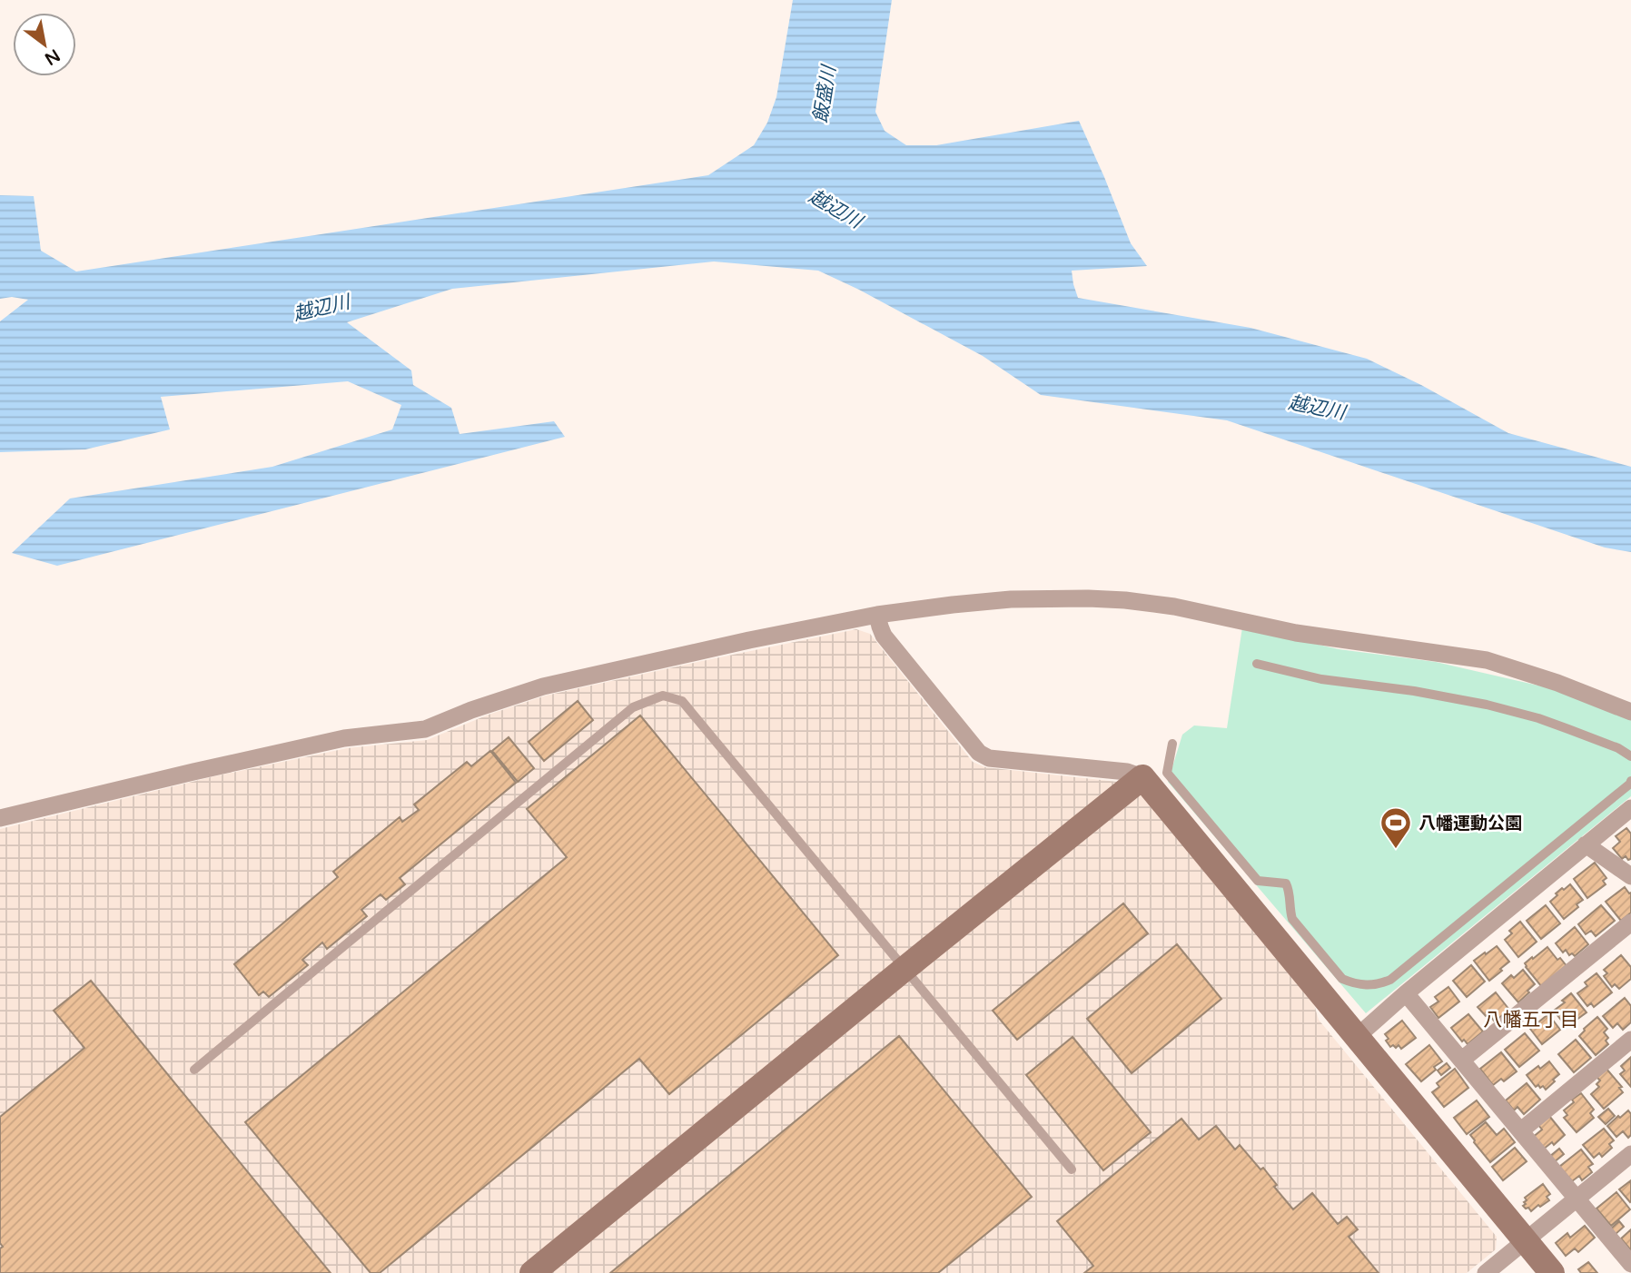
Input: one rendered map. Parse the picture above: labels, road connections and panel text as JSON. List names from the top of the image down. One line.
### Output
{"districts":["八幡五丁目"],"water":["飯盛川","越辺川"],"places":{"sports":["八幡運動公園"]},"north":"bottom right"}
